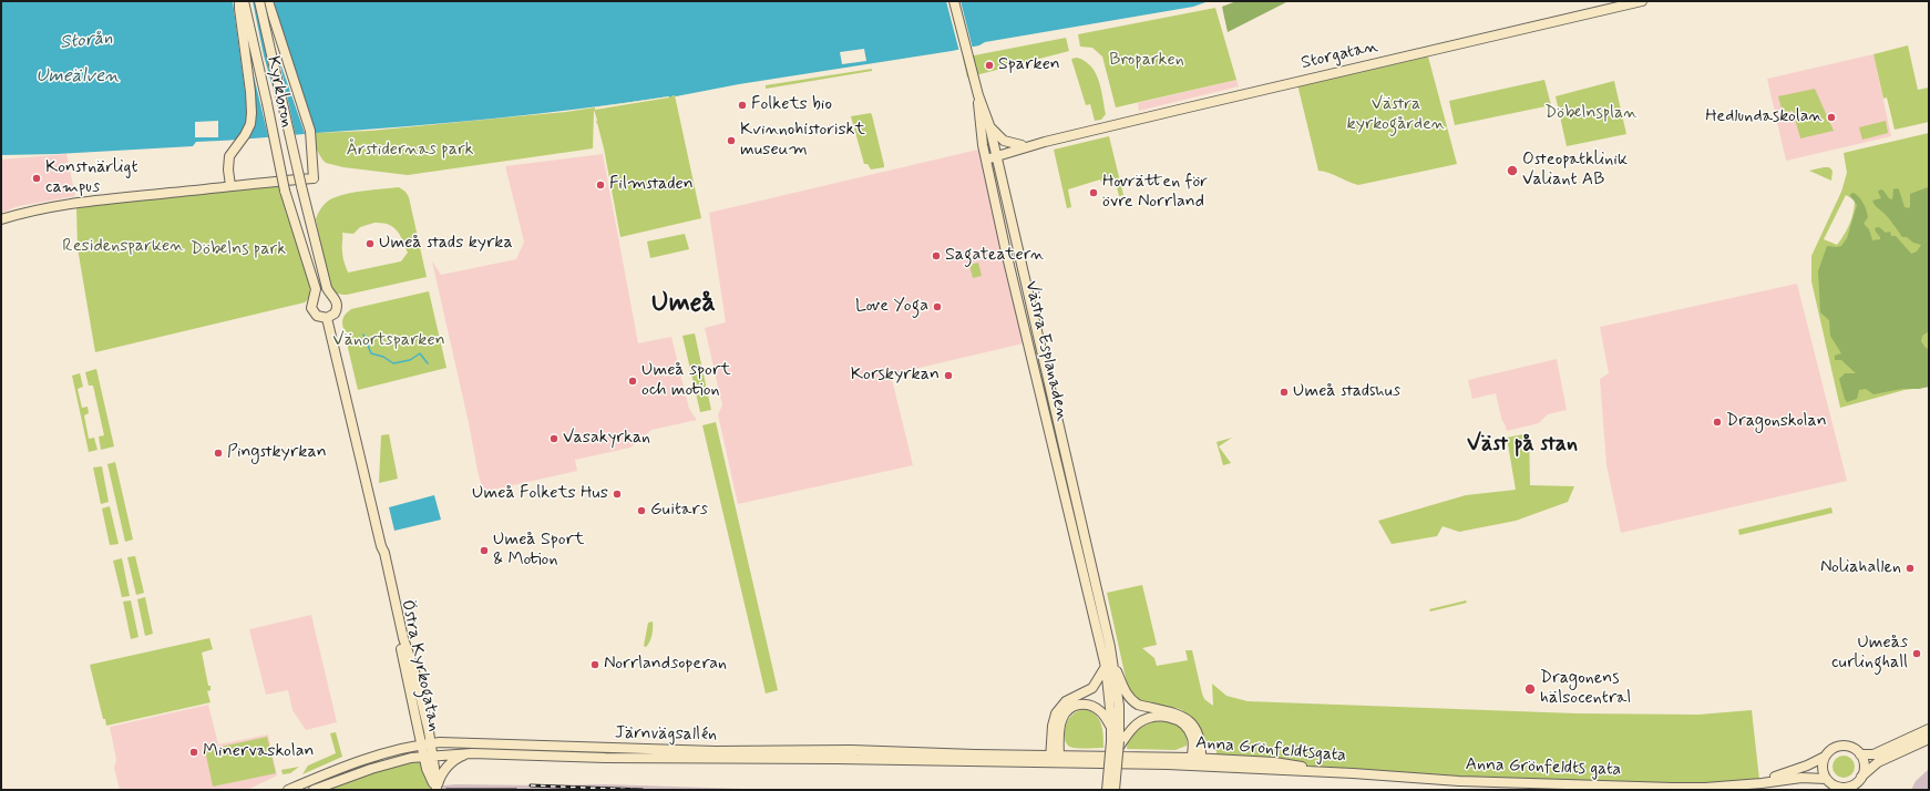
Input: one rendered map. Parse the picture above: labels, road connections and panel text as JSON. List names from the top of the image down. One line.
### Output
{"streets":{"main road":["Storgatan","Kyrkbron","Västra Esplanaden","Östra Kyrkogatan","Järnvägsallén","Anna Grönfeldtsgata","Anna Grönfeldts gata"]},"crossings":[["Storgatan","Västra Esplanaden"],["Kyrkbron","Östra Kyrkogatan"],["Östra Kyrkogatan","Järnvägsallén"],["Järnvägsallén","Anna Grönfeldtsgata"],["Anna Grönfeldtsgata","Anna Grönfeldts gata"]],"districts":["Umeå","Väst på stan"],"water":["Storån","Umeälven"],"parks":["Broparken","Västra kyrkogården","Döbelnsplan","Årstidernas park","Residensparken","Döbelns park","Vänortsparken"],"places":["Sparken","Folkets bio","Hedlundaskolan","Kvinnohistoriskt museum","Osteopatklinik Valiant AB","Konstnärligt campus","Filmstaden","Hovrätten för övre Norrland","Umeå stads kyrka","Sagateatern","Love Yoga","Korskyrkan","Umeå sport och motion","Umeå stadshus","Dragonskolan","Vasakyrkan","Pingstkyrkan","Umeå Folkets Hus","Guitars","Umeå Sport & Motion","Noliahallen","Umeås curlinghall","Norrlandsoperan","Dragonens hälsocentral","Minervaskolan"]}
